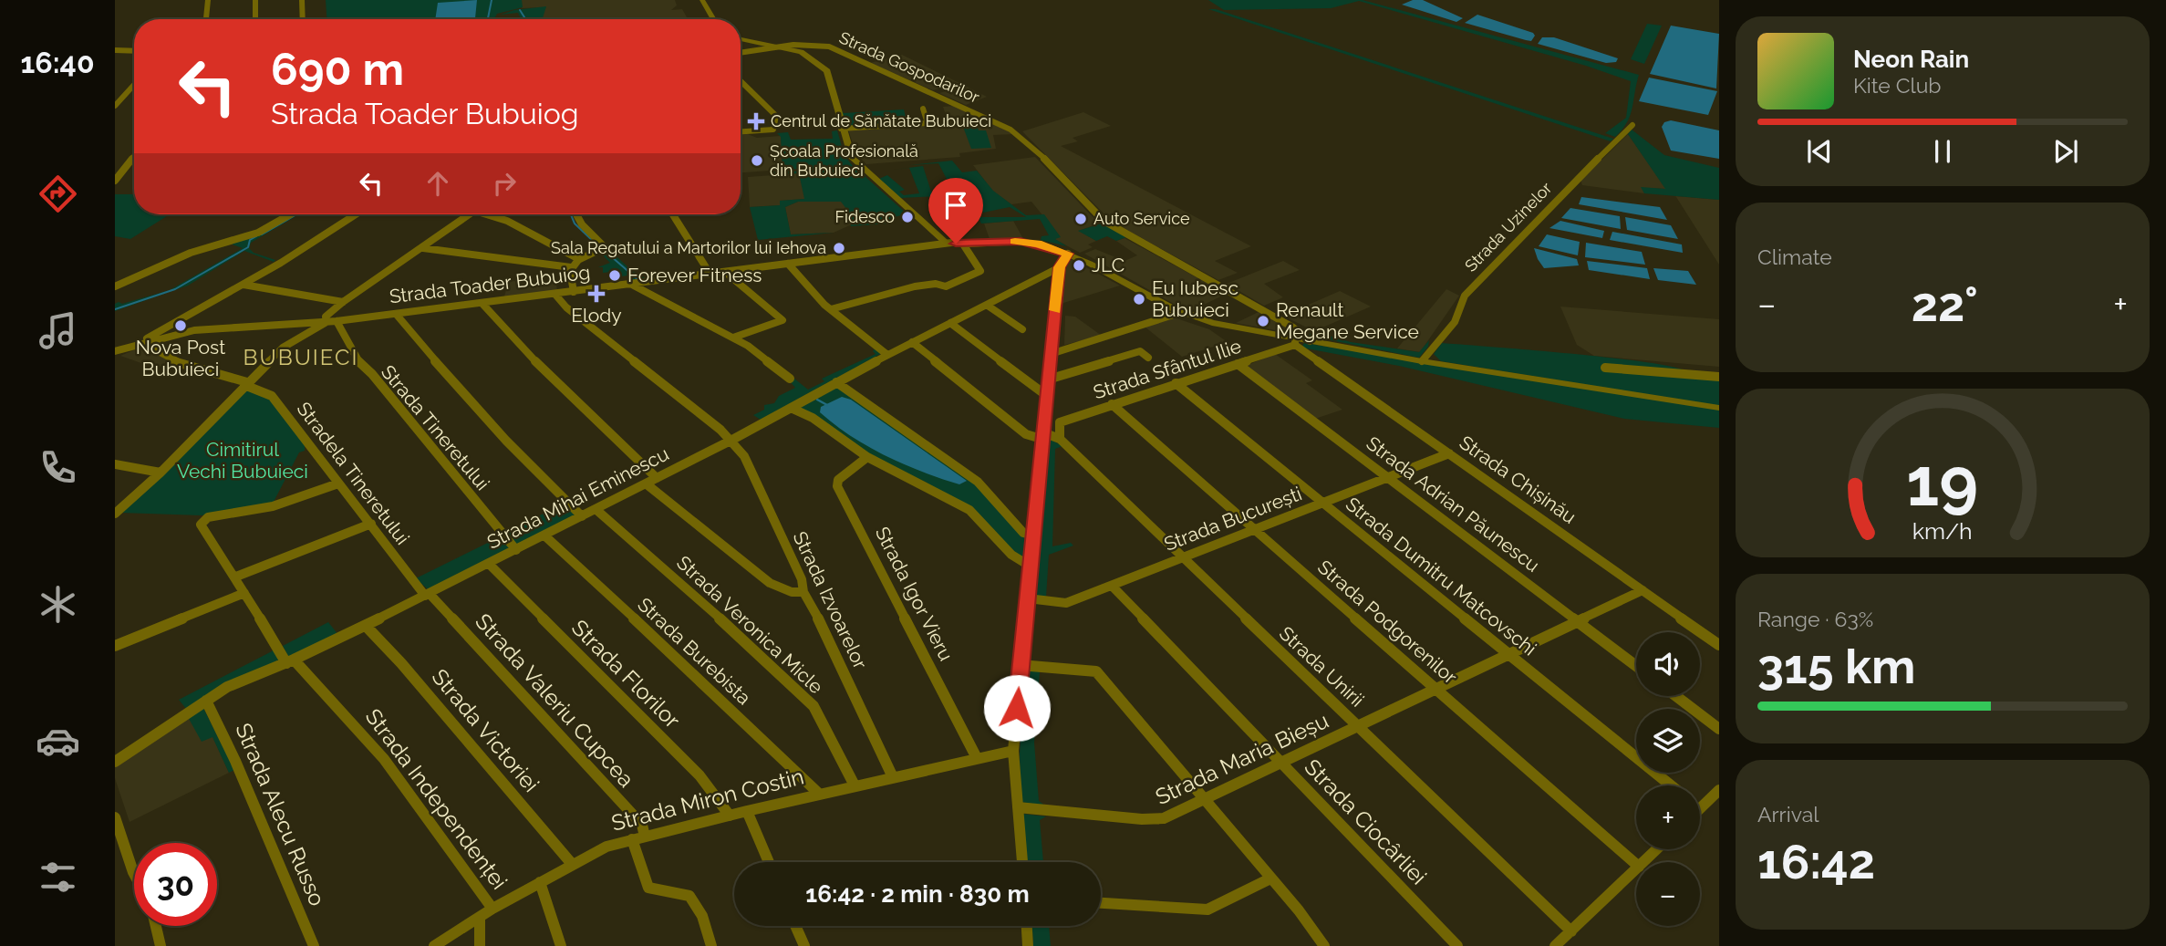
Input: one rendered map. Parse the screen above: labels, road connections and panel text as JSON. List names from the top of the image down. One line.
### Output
{"streets":{"street":["Strada Gospodarilor","Strada Uzinelor","Strada Toader Bubuiog","Strada Sfântul Ilie","Strada Tineretului","Stradela Tineretului","Strada Chișinău","Strada Mihai Eminescu","Strada Adrian Păunescu","Strada București","Strada Dumitru Matcovschi","Strada Igor Vieru","Strada Izvoarelor","Strada Podgorenilor","Strada Veronica Micle","Strada Burebista","Strada Unirii","Strada Florilor","Strada Valeriu Cupcea","Strada Victoriei","Strada Maria Bieșu","Strada Independenței","Strada Miron Costin","Strada Alecu Russo","Strada Ciocârliei"]},"crossings":[["Strada Gospodarilor","Strada Toader Bubuiog"],["Strada Toader Bubuiog","Strada Sfântul Ilie"],["Strada Toader Bubuiog","Strada Tineretului"],["Strada Toader Bubuiog","Stradela Tineretului"],["Strada Toader Bubuiog","Strada Chișinău"],["Strada Toader Bubuiog","Strada Izvoarelor"],["Strada Sfântul Ilie","Strada Chișinău"],["Strada Sfântul Ilie","Strada Adrian Păunescu"],["Strada Sfântul Ilie","Strada Dumitru Matcovschi"],["Strada Sfântul Ilie","Strada Podgorenilor"],["Strada Sfântul Ilie","Strada Unirii"],["Strada Tineretului","Strada Mihai Eminescu"],["Stradela Tineretului","Strada Mihai Eminescu"],["Stradela Tineretului","Strada Valeriu Cupcea"],["Stradela Tineretului","Strada Independenței"],["Strada Chișinău","Strada București"],["Strada Chișinău","Strada Maria Bieșu"],["Strada Mihai Eminescu","Strada Izvoarelor"],["Strada Mihai Eminescu","Strada Veronica Micle"],["Strada Mihai Eminescu","Strada Burebista"],["Strada Mihai Eminescu","Strada Unirii"],["Strada Mihai Eminescu","Strada Florilor"],["Strada Mihai Eminescu","Strada Valeriu Cupcea"],["Strada Mihai Eminescu","Strada Victoriei"],["Strada Mihai Eminescu","Strada Independenței"],["Strada Mihai Eminescu","Strada Alecu Russo"],["Strada Adrian Păunescu","Strada București"],["Strada Adrian Păunescu","Strada Maria Bieșu"],["Strada București","Strada Dumitru Matcovschi"],["Strada București","Strada Podgorenilor"],["Strada București","Strada Unirii"],["Strada București","Strada Ciocârliei"],["Strada Dumitru Matcovschi","Strada Maria Bieșu"],["Strada Igor Vieru","Strada Miron Costin"],["Strada Izvoarelor","Strada Miron Costin"],["Strada Podgorenilor","Strada Maria Bieșu"],["Strada Veronica Micle","Strada Miron Costin"],["Strada Burebista","Strada Miron Costin"],["Strada Unirii","Strada Maria Bieșu"],["Strada Florilor","Strada Miron Costin"],["Strada Valeriu Cupcea","Strada Miron Costin"],["Strada Victoriei","Strada Miron Costin"],["Strada Maria Bieșu","Strada Ciocârliei"],["Strada Independenței","Strada Miron Costin"]],"districts":["BUBUIECI"],"parks":["Cimitirul Vechi Bubuieci"],"places":{"health":["Centrul de Sănătate Bubuieci","Elody"],"other":["Școala Profesională din Bubuieci","Fidesco","Auto Service","Sala Regatului a Martorilor lui Iehova","JLC","Forever Fitness","Eu Iubesc Bubuieci","Renault Megane Service","Nova Post Bubuieci"]},"page":{"tabs":"16:40","turn":["690 m","Strada Toader Bubuiog"],"song":["Neon Rain","Kite Club"],"tile":["Climate",["Range · 63%","315 km"],["Arrival","16:42"]],"heat":["−","22°","+"],"map_buttons":["+","−"],"limit":"30","trip":"16:42 · 2 min · 830 m","gauge":["19","km/h"]}}
